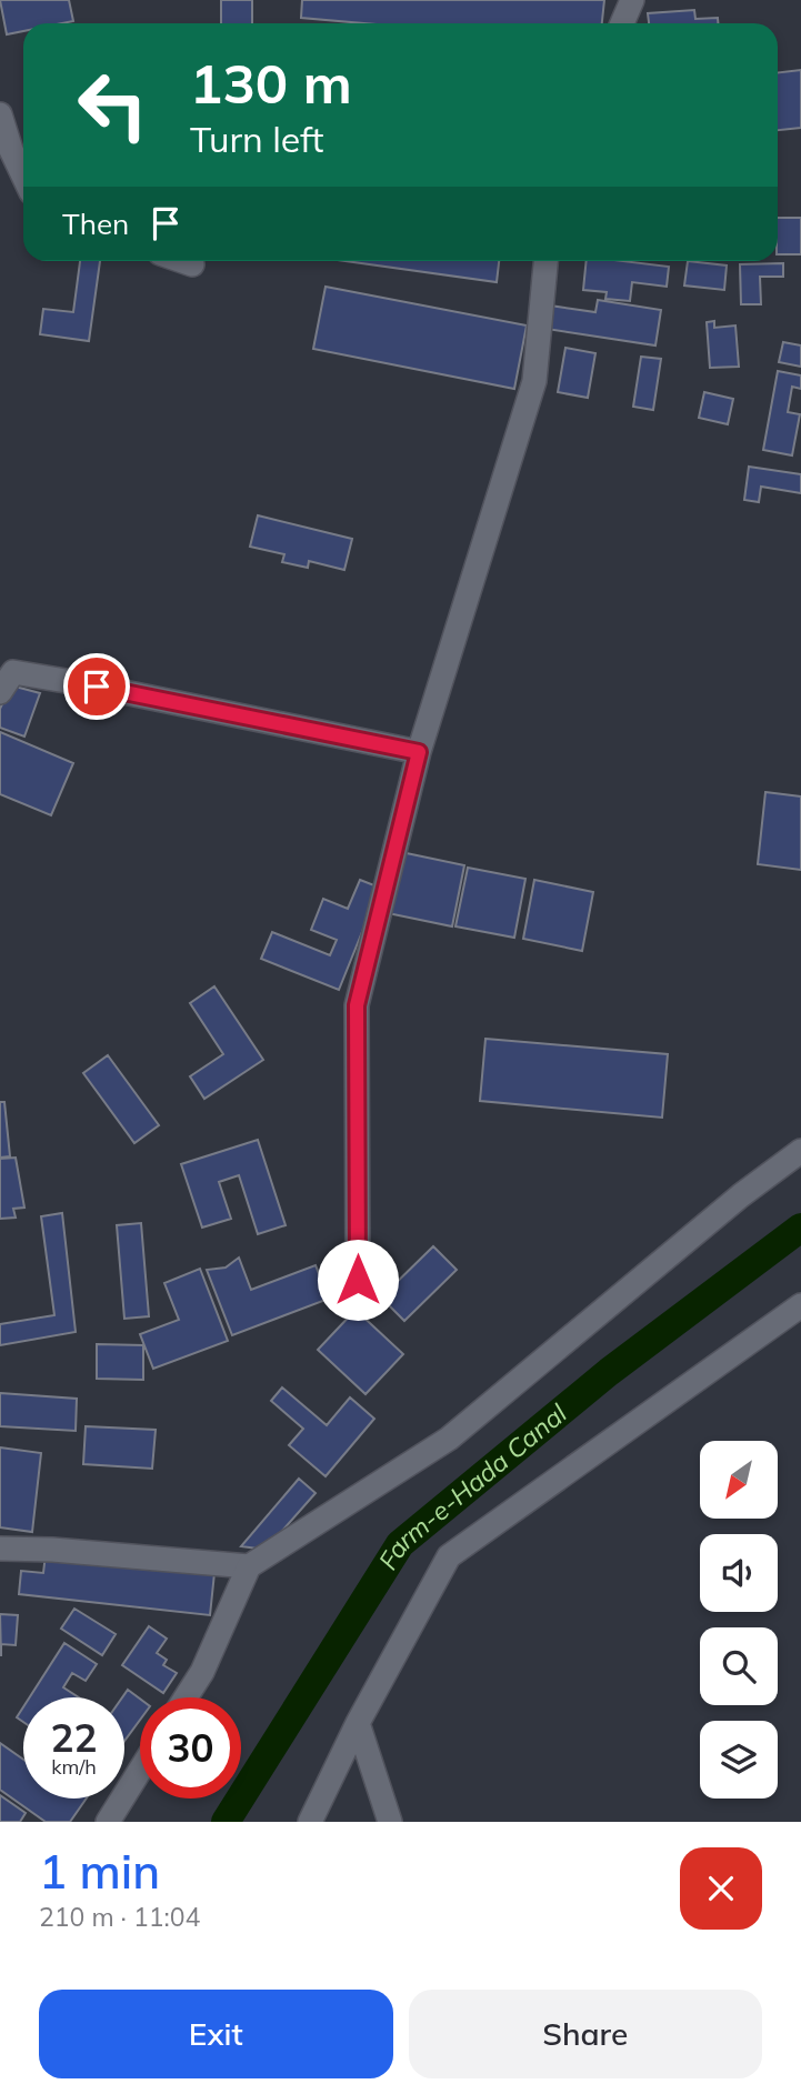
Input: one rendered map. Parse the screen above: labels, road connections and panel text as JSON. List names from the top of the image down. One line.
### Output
{"water":["Farm-e-Hada Canal"],"north":"bottom left","page":{"turn":["130 m","Turn left"],"then":"Then","speed":"22 km/h","limit":"30","heading":["1 min","210 m · 11:04"],"buttons":["Exit","Share"]}}
